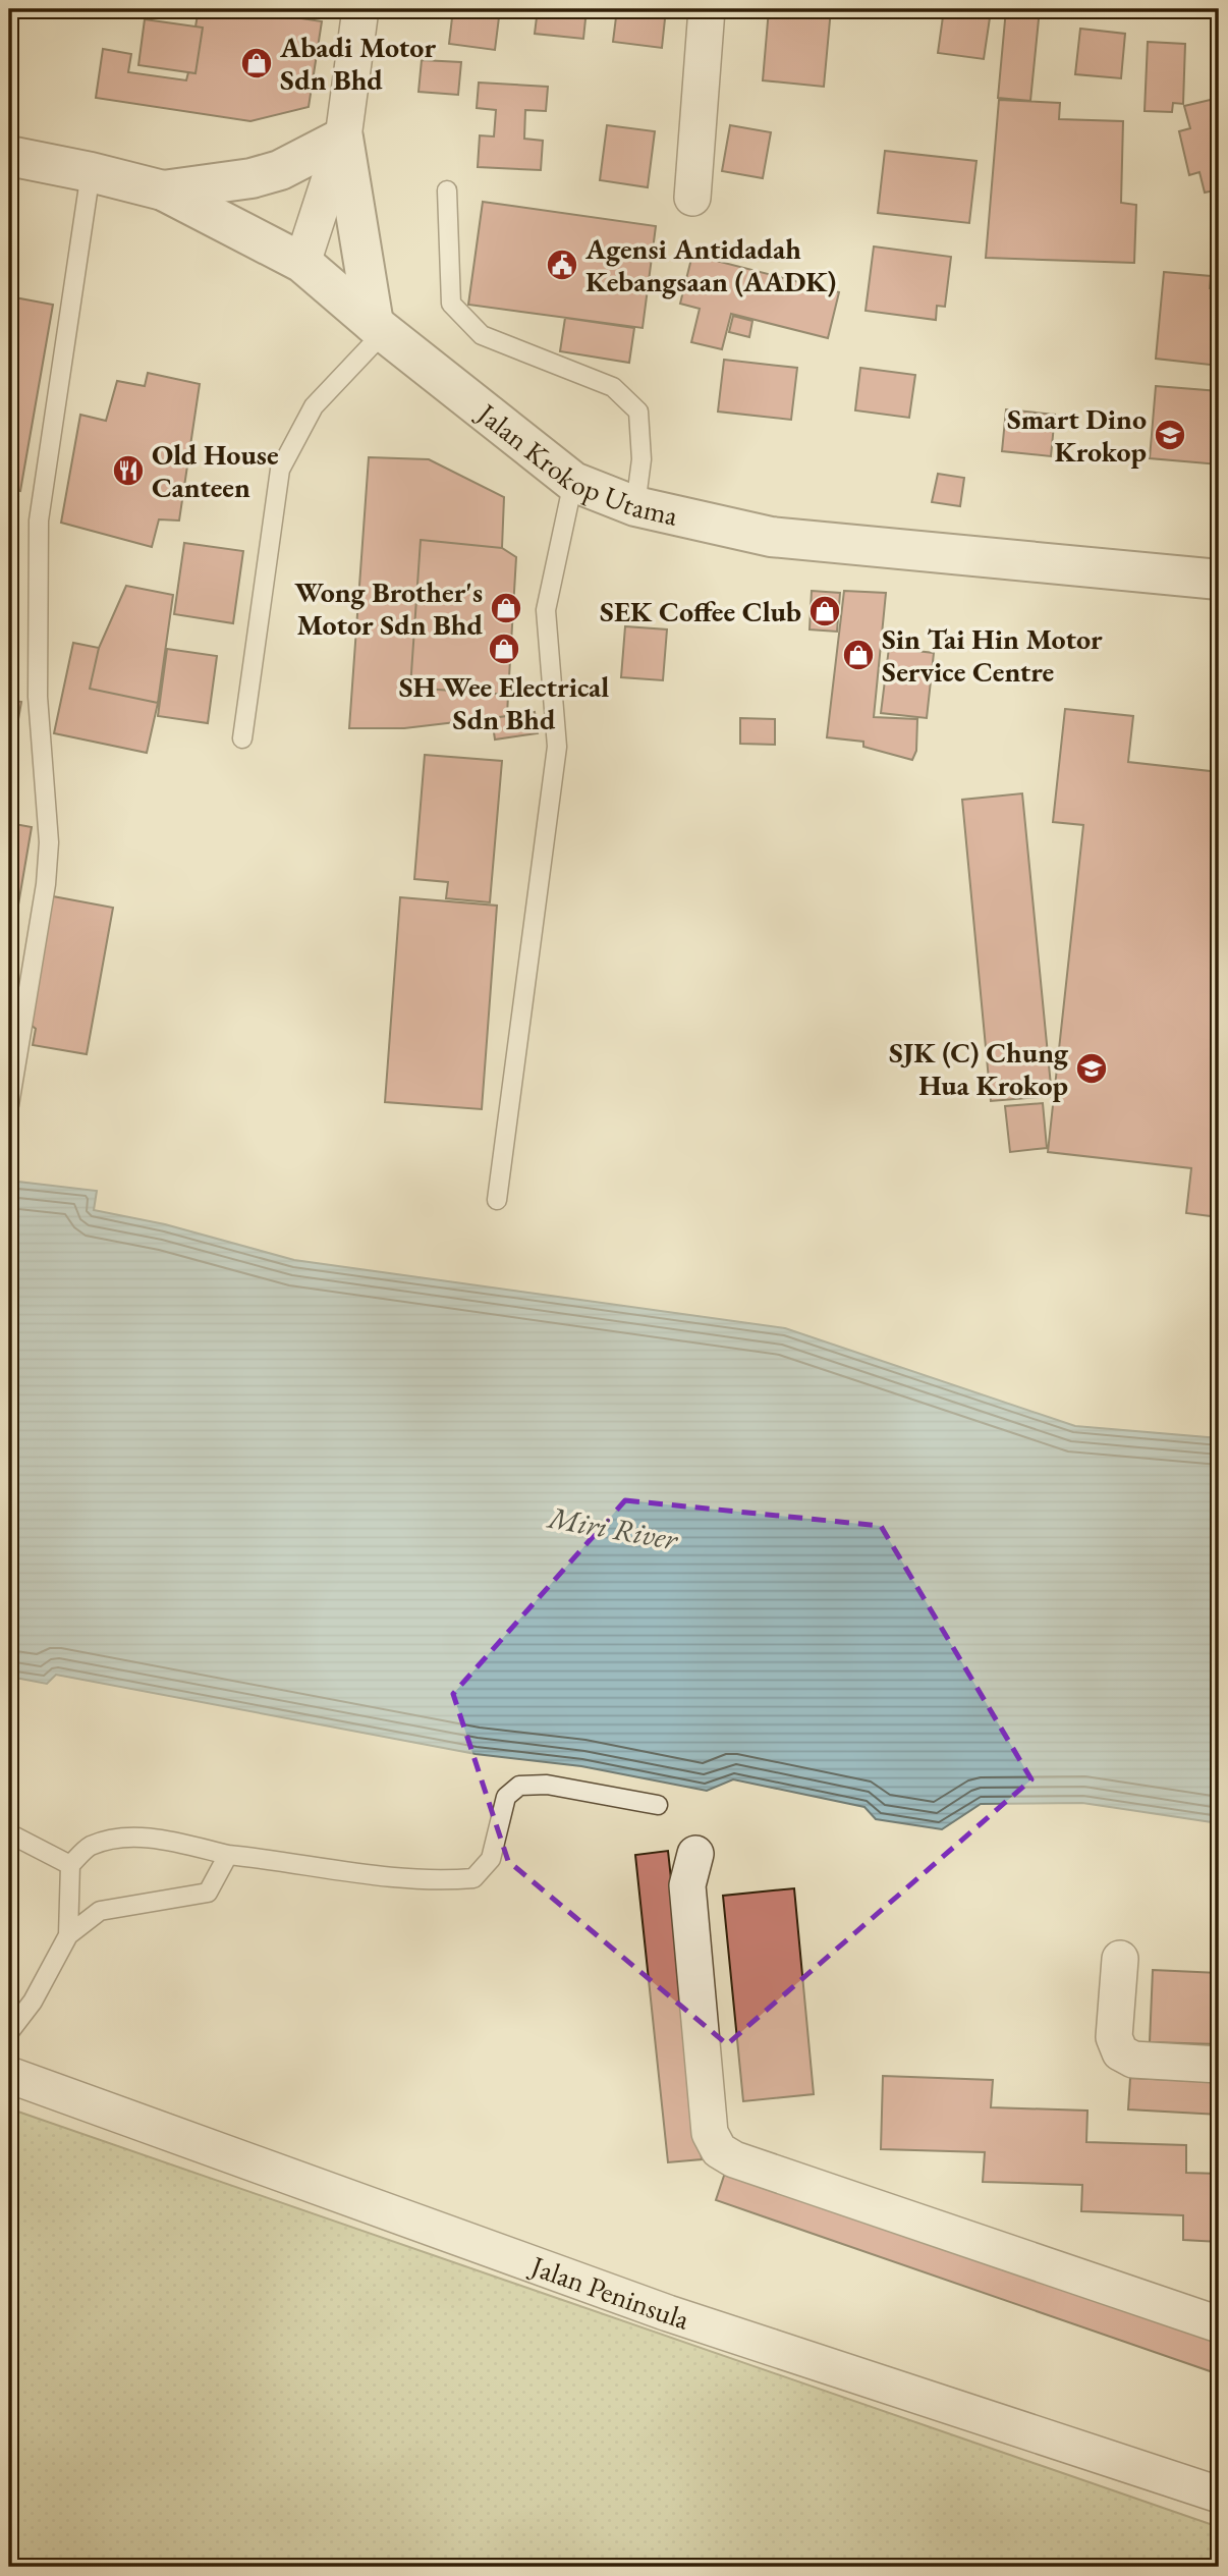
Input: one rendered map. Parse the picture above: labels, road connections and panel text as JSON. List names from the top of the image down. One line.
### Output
{"streets":{"street":["Jalan Krokop Utama","Jalan Peninsula"]},"water":["Miri River"],"places":{"shop":["Abadi Motor Sdn Bhd","Wong Brother's Motor Sdn Bhd","SEK Coffee Club","SH Wee Electrical Sdn Bhd","Sin Tai Hin Motor Service Centre"],"public building":["Agensi Antidadah Kebangsaan (AADK)"],"school or university":["Smart Dino Krokop","SJK (C) Chung Hua Krokop"],"restaurant":["Old House Canteen"]}}
